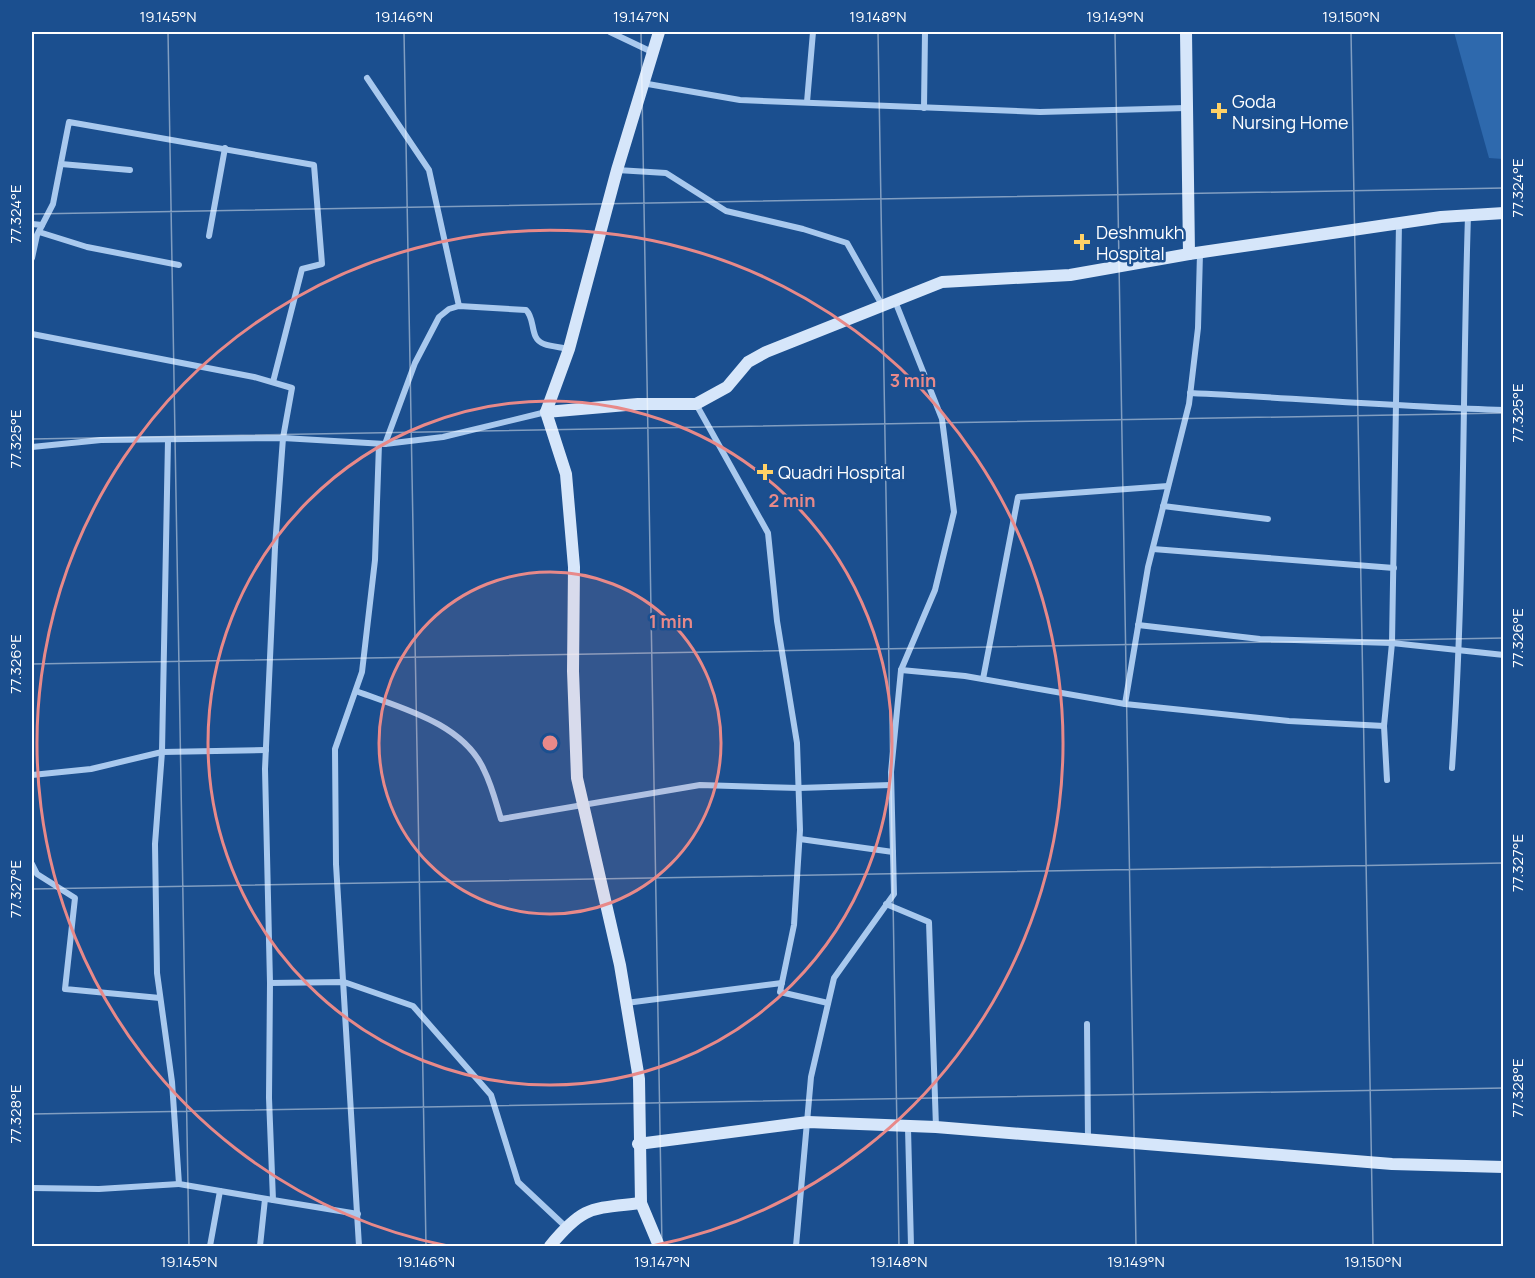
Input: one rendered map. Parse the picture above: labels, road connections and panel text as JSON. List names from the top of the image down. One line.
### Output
{"places":{"health":["Goda Nursing Home","Deshmukh Hospital","Quadri Hospital"]},"coordinates":["19.145°N","19.146°N","19.147°N","19.148°N","19.149°N","19.150°N","77.324°E","77.325°E","77.326°E","77.327°E","77.328°E"],"rings":["3 min","2 min","1 min"]}
